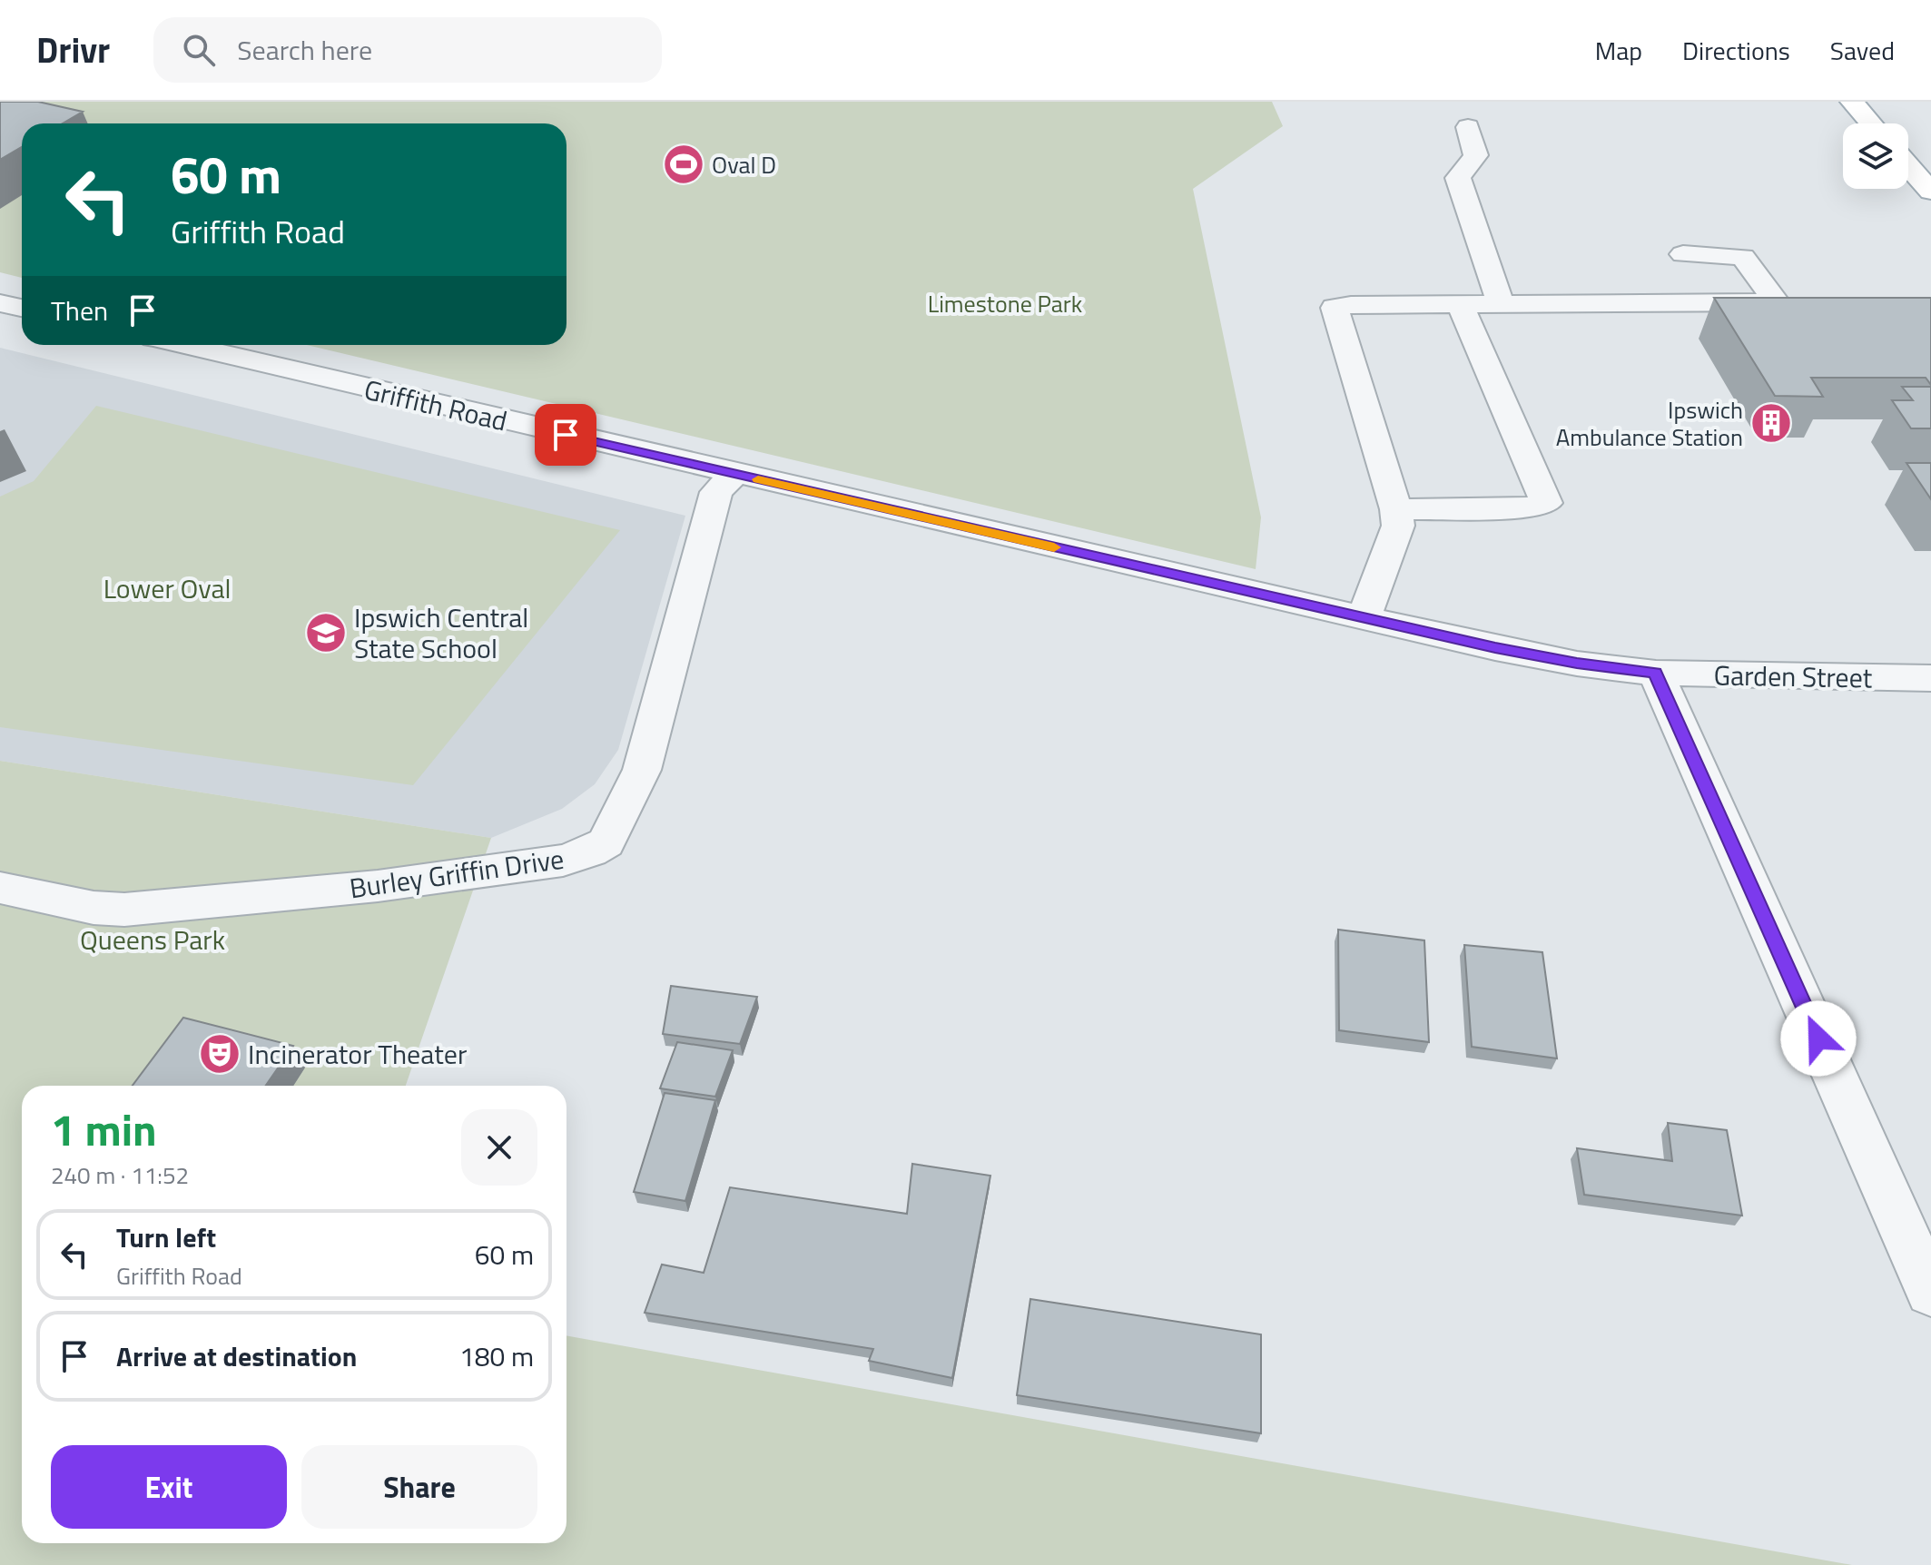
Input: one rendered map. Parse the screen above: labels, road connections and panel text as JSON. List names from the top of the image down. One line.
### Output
{"streets":{"street":["Griffith Road","Garden Street","Burley Griffin Drive"]},"crossings":[["Griffith Road","Garden Street"],["Griffith Road","Burley Griffin Drive"]],"parks":["Limestone Park","Lower Oval","Queens Park"],"places":{"sports":["Oval D"],"building":["Ipswich Ambulance Station"],"school or university":["Ipswich Central State School"],"theatre":["Incinerator Theater"]},"page":{"header":"Drivr","search":"Search here","nav":["Map","Directions","Saved"],"turn":["60 m","Griffith Road"],"then":"Then","heading":["1 min","240 m · 11:52"],"list":[{"name":"Turn left","note":"Griffith Road","value":"60 m"},{"name":"Arrive at destination","value":"180 m"}],"buttons":["Exit","Share"]}}
